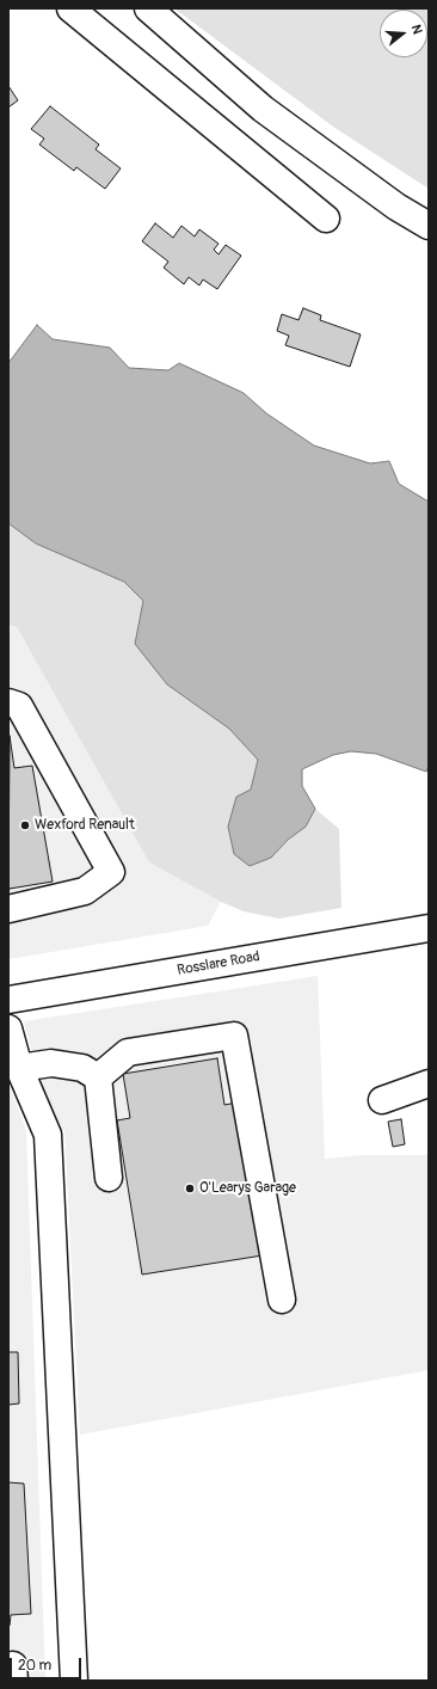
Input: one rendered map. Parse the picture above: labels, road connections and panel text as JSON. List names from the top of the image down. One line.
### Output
{"streets":{"street":["Rosslare Road"]},"places":["Wexford Renault","O'Learys Garage"],"scale_bar":"20 m","north":"right"}
